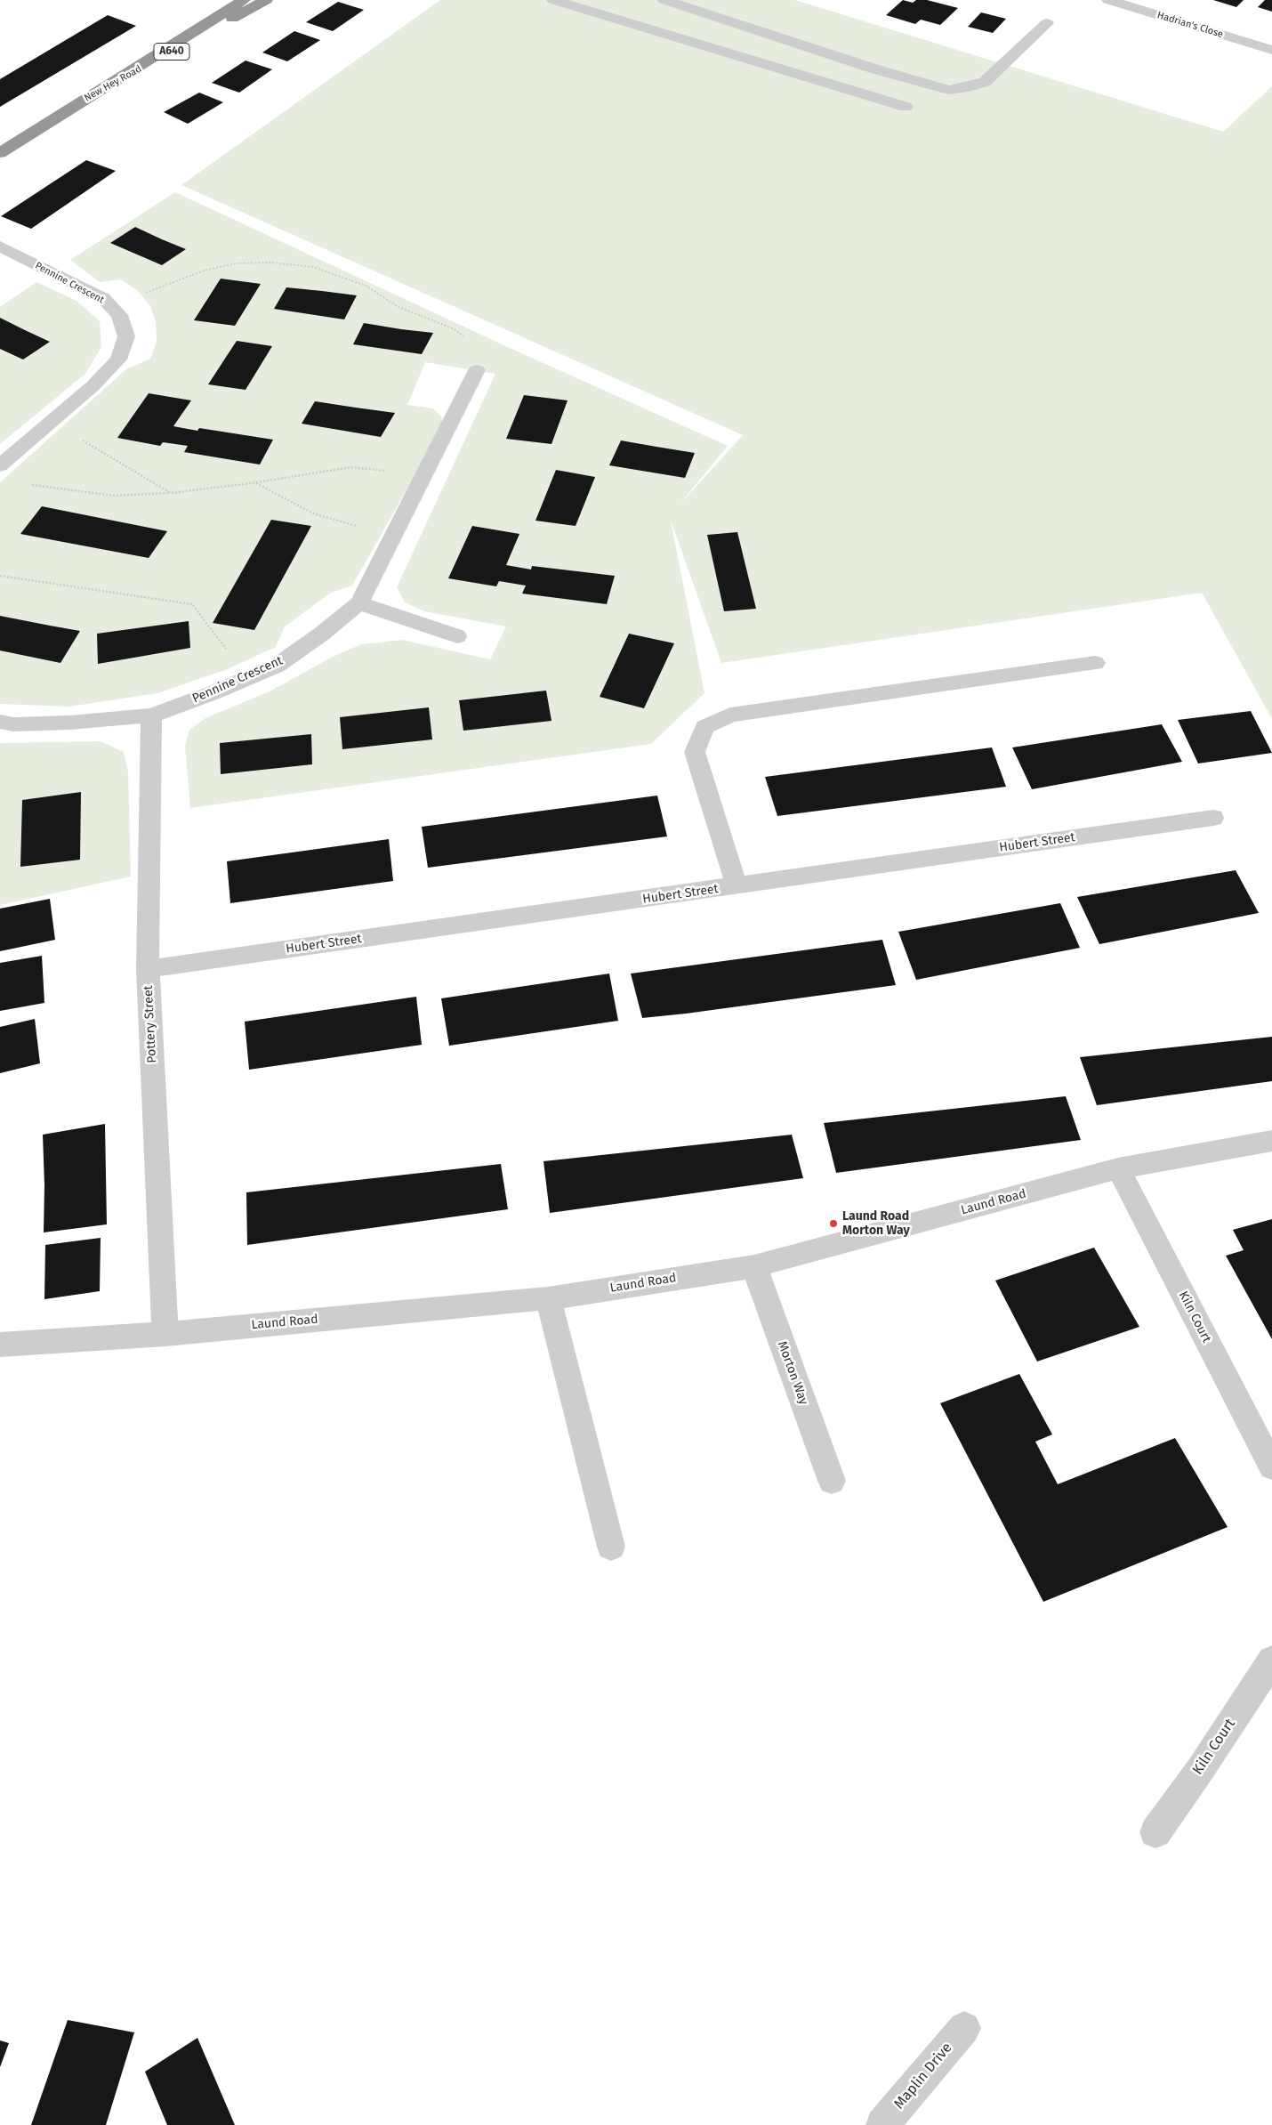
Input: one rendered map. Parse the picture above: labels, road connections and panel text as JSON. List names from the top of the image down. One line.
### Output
{"streets":{"highway":["A640","New Hey Road"],"street":["Hadrian's Close","Pennine Crescent","Hubert Street","Pottery Street","Laund Road","Kiln Court","Morton Way","Maplin Drive"]},"crossings":[["Pennine Crescent","Pottery Street"],["Hubert Street","Pottery Street"],["Pottery Street","Laund Road"],["Laund Road","Kiln Court"],["Laund Road","Morton Way"]],"places":["Laund Road Morton Way"]}
